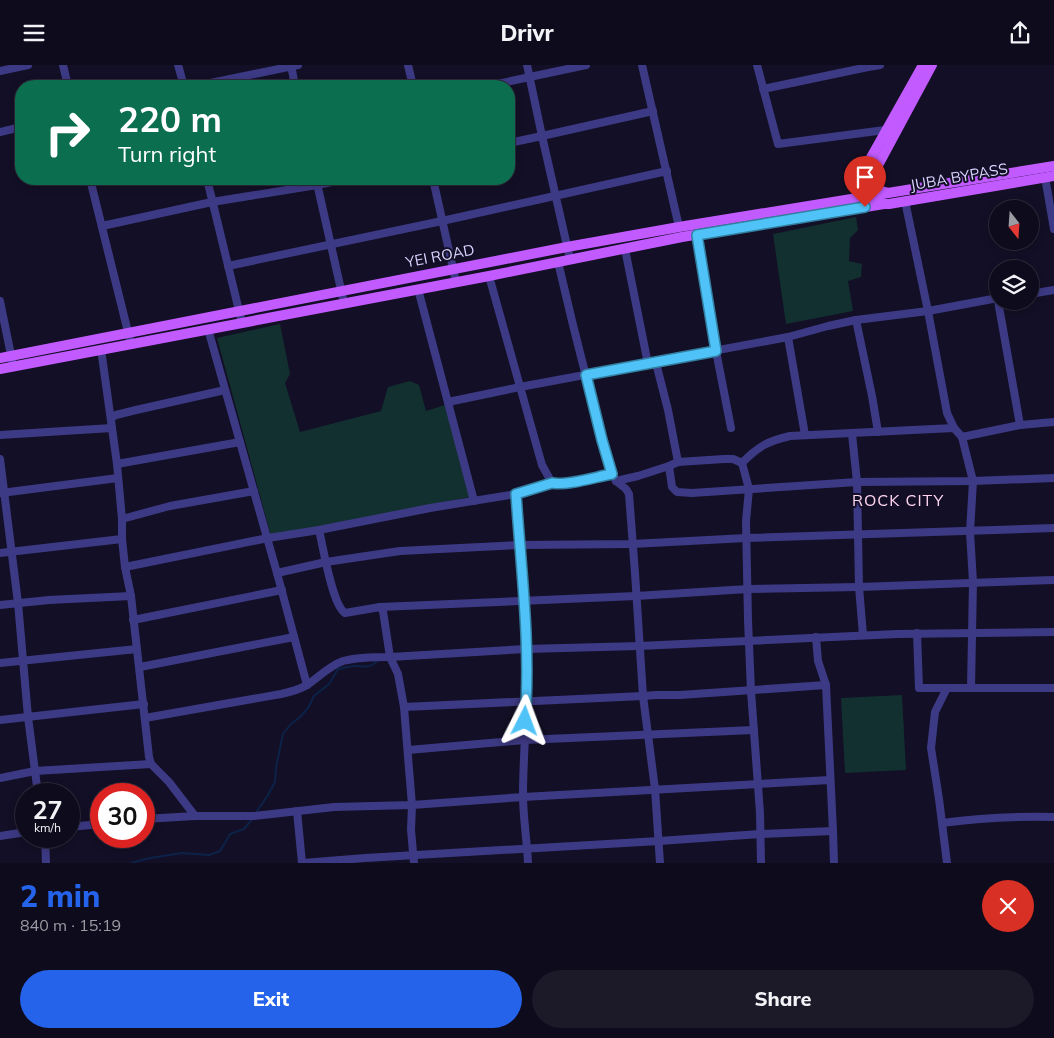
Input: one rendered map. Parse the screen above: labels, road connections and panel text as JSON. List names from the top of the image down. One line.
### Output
{"streets":{"main road":["JUBA BYPASS","YEI ROAD"]},"crossings":[["JUBA BYPASS","YEI ROAD"]],"districts":["ROCK CITY"],"north":"bottom","page":{"header":"Drivr","turn":["220 m","Turn right"],"speed":"27 km/h","limit":"30","heading":["2 min","840 m · 15:19"],"buttons":["Exit","Share"]}}
